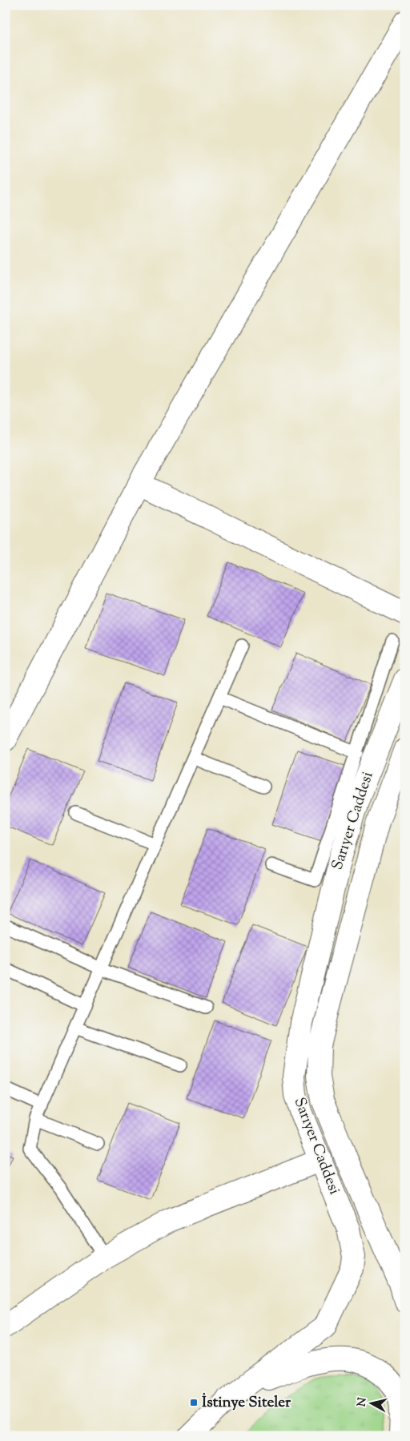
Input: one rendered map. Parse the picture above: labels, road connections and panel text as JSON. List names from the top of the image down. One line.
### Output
{"streets":{"main road":["Sarıyer Caddesi"]},"places":{"transit":["İstinye Siteler"]},"north":"left"}
